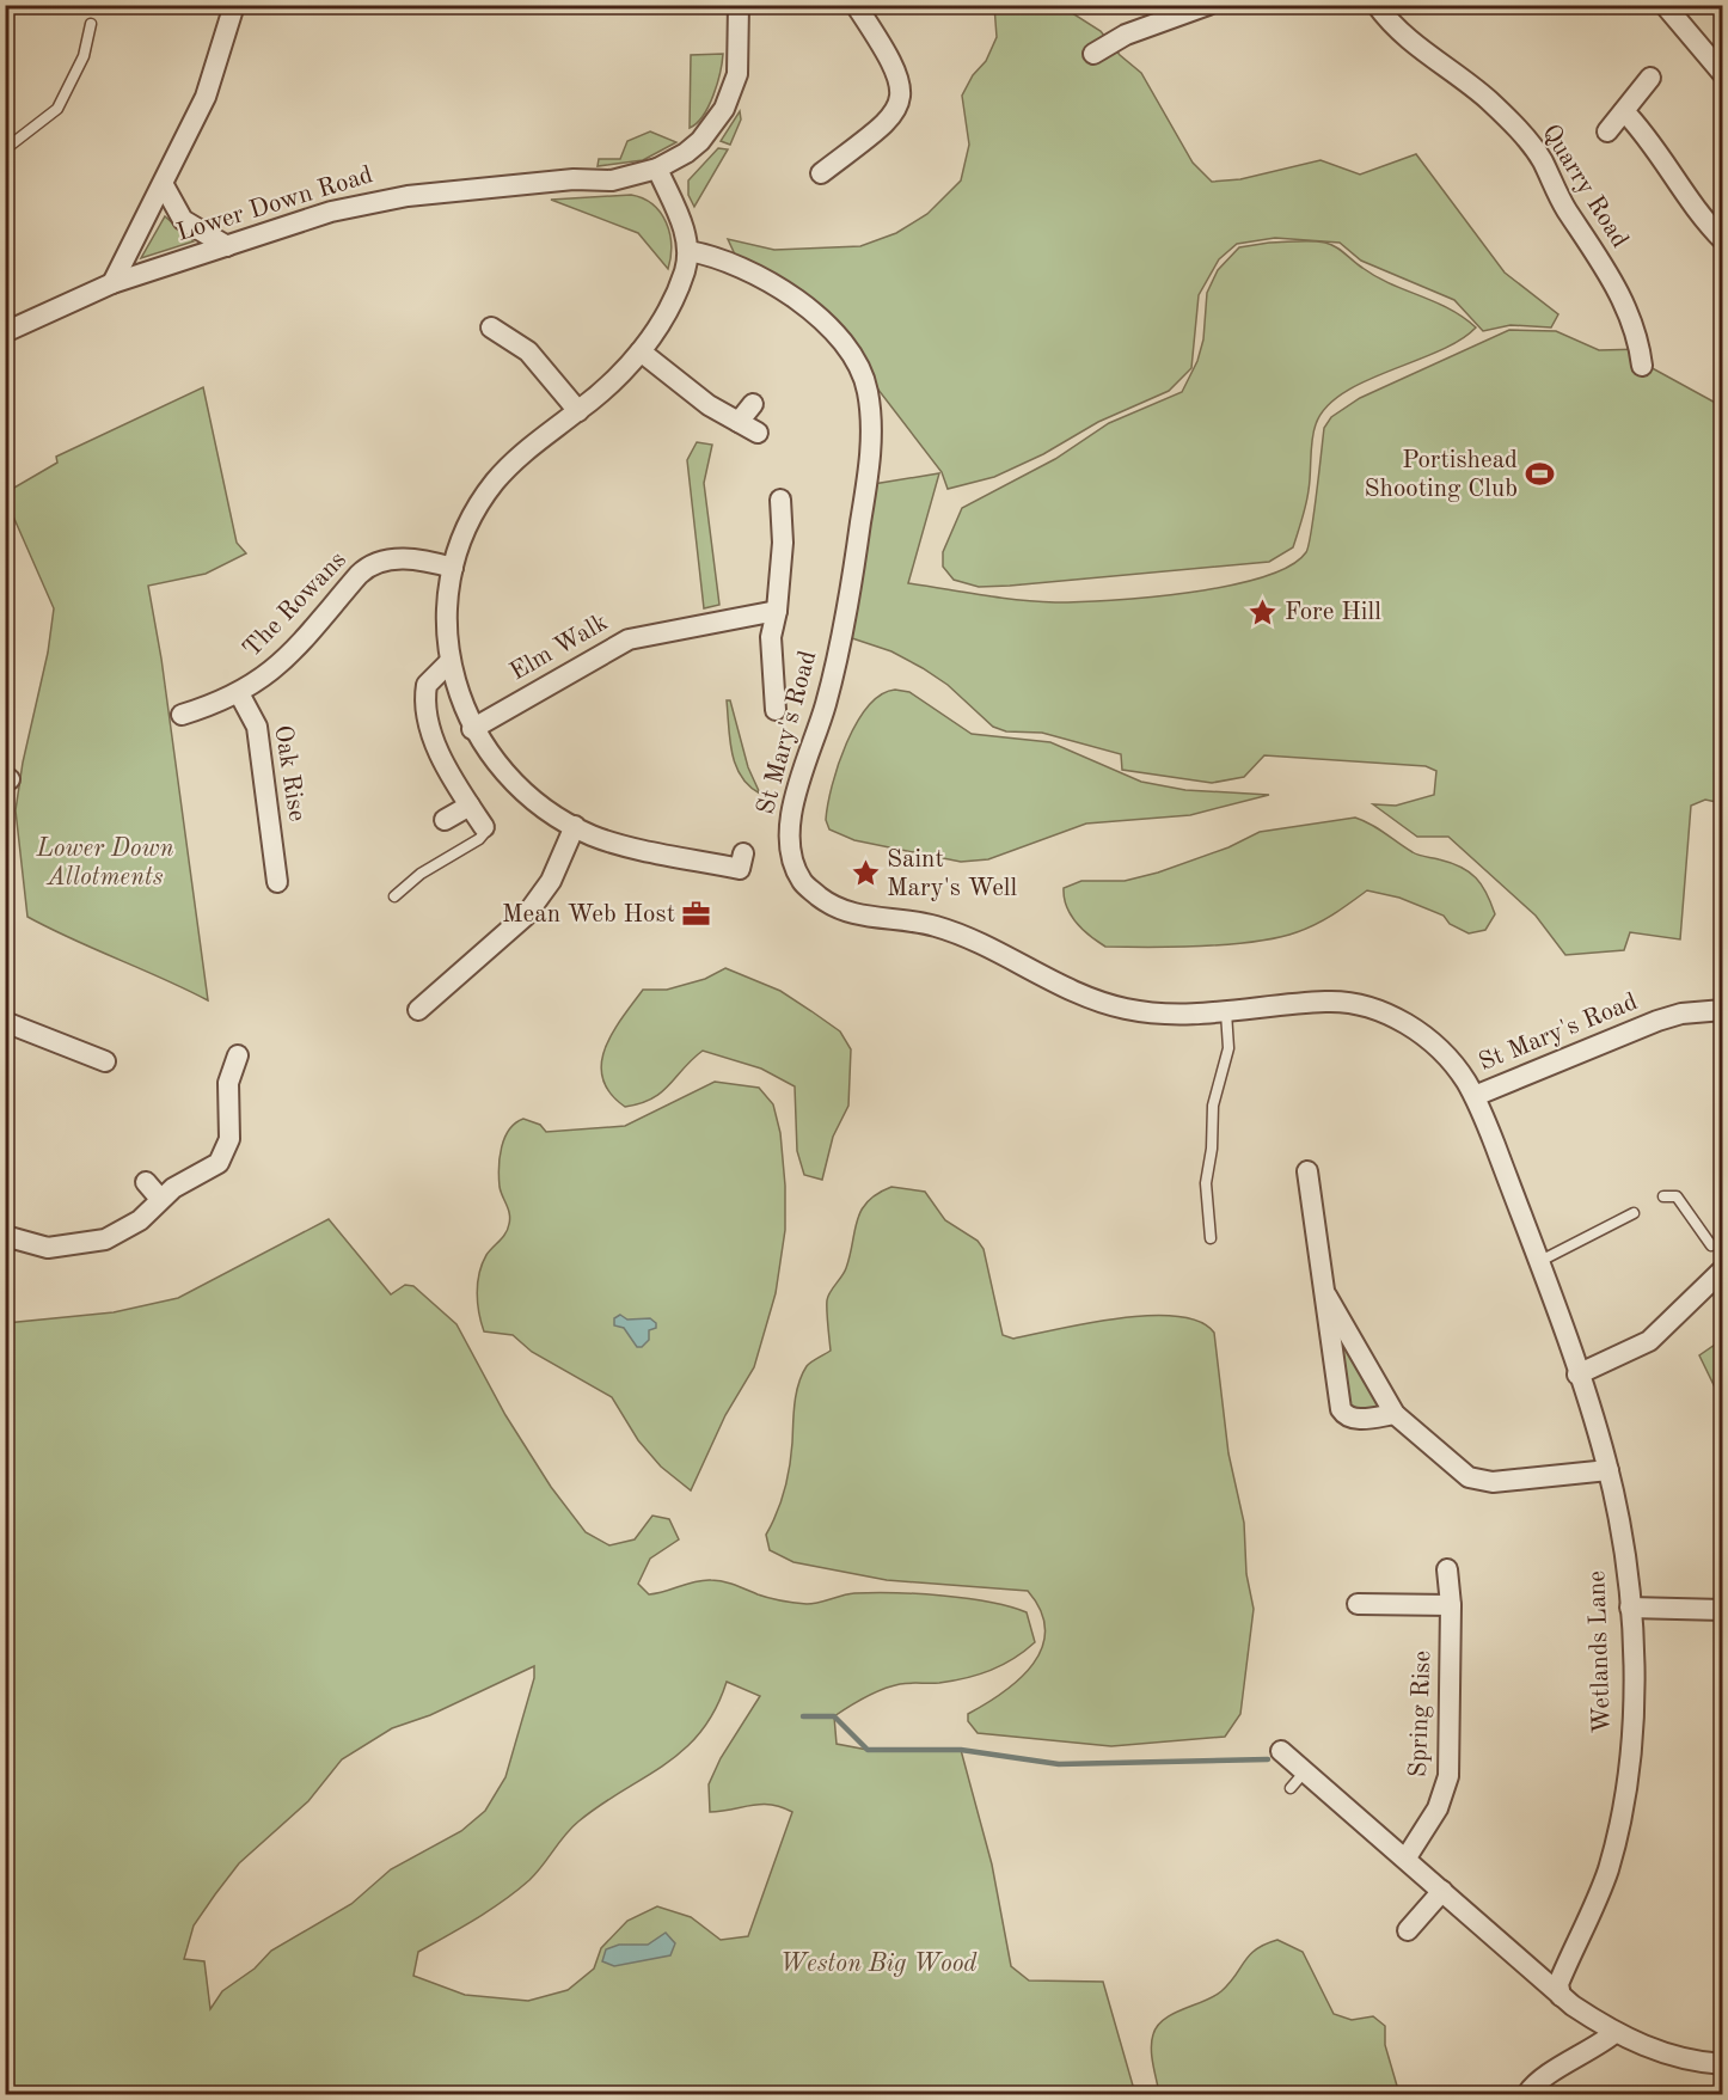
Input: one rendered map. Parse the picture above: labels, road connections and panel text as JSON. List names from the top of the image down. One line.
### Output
{"streets":{"street":["Quarry Road","Lower Down Road","The Rowans","Elm Walk","St Mary's Road","Oak Rise","Wetlands Lane","Spring Rise"]},"crossings":[["The Rowans","Oak Rise"],["St Mary's Road","Wetlands Lane"]],"parks":["Lower Down Allotments","Weston Big Wood"],"places":{"sports":["Portishead Shooting Club"],"place":["Fore Hill","Saint Mary's Well"],"office":["Mean Web Host"]}}
